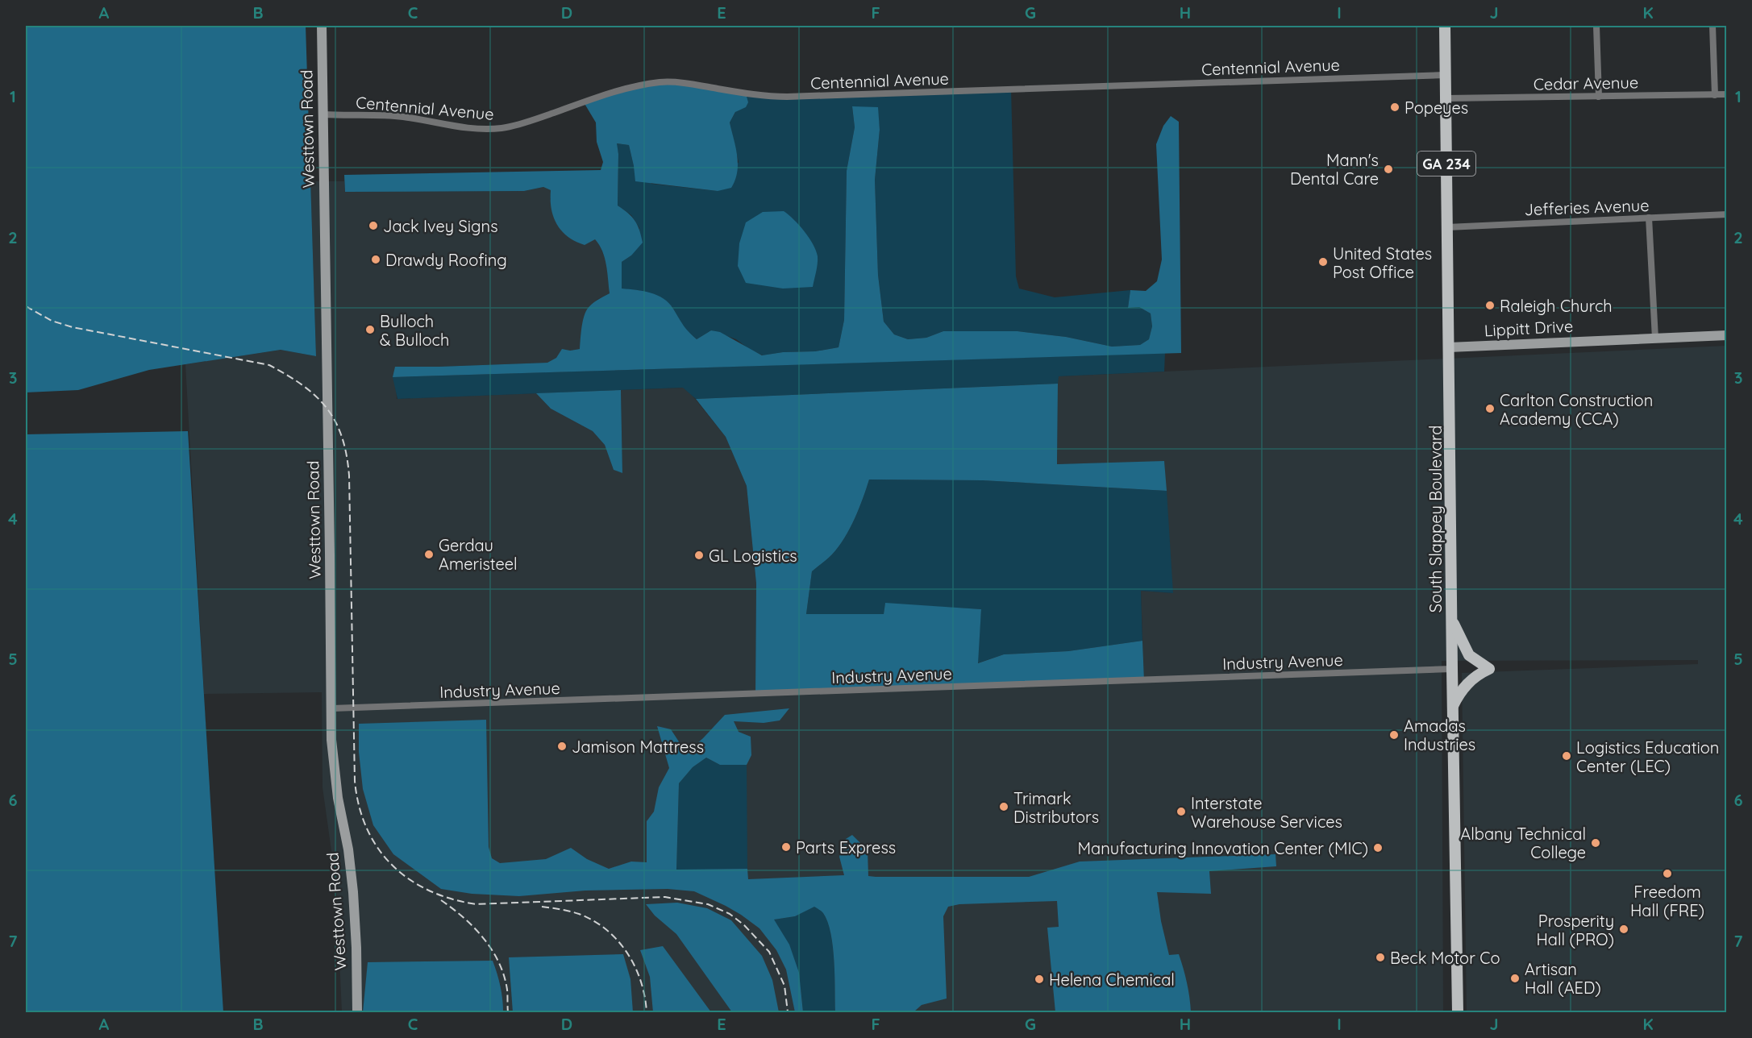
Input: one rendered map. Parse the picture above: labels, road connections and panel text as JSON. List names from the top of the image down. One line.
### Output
{"streets":{"main road":["GA 234","South Slappey Boulevard"],"street":["Centennial Avenue","Cedar Avenue","Westtown Road","Jefferies Avenue","Lippitt Drive","Industry Avenue"]},"crossings":[["Centennial Avenue","Westtown Road"],["Centennial Avenue","South Slappey Boulevard"],["Cedar Avenue","South Slappey Boulevard"],["Westtown Road","Industry Avenue"],["Jefferies Avenue","South Slappey Boulevard"],["Lippitt Drive","South Slappey Boulevard"],["South Slappey Boulevard","Industry Avenue"]],"places":["Popeyes","Mann's Dental Care","Jack Ivey Signs","Drawdy Roofing","United States Post Office","Raleigh Church","Bulloch & Bulloch","Carlton Construction Academy (CCA)","Gerdau Ameristeel","GL Logistics","Amadas Industries","Jamison Mattress","Logistics Education Center (LEC)","Trimark Distributors","Interstate Warehouse Services","Albany Technical College","Parts Express","Manufacturing Innovation Center (MIC)","Freedom Hall (FRE)","Prosperity Hall (PRO)","Beck Motor Co","Artisan Hall (AED)","Helena Chemical"],"grid":{"columns":["A","B","C","D","E","F","G","H","I","J","K"],"rows":["1","2","3","4","5","6","7"]}}
